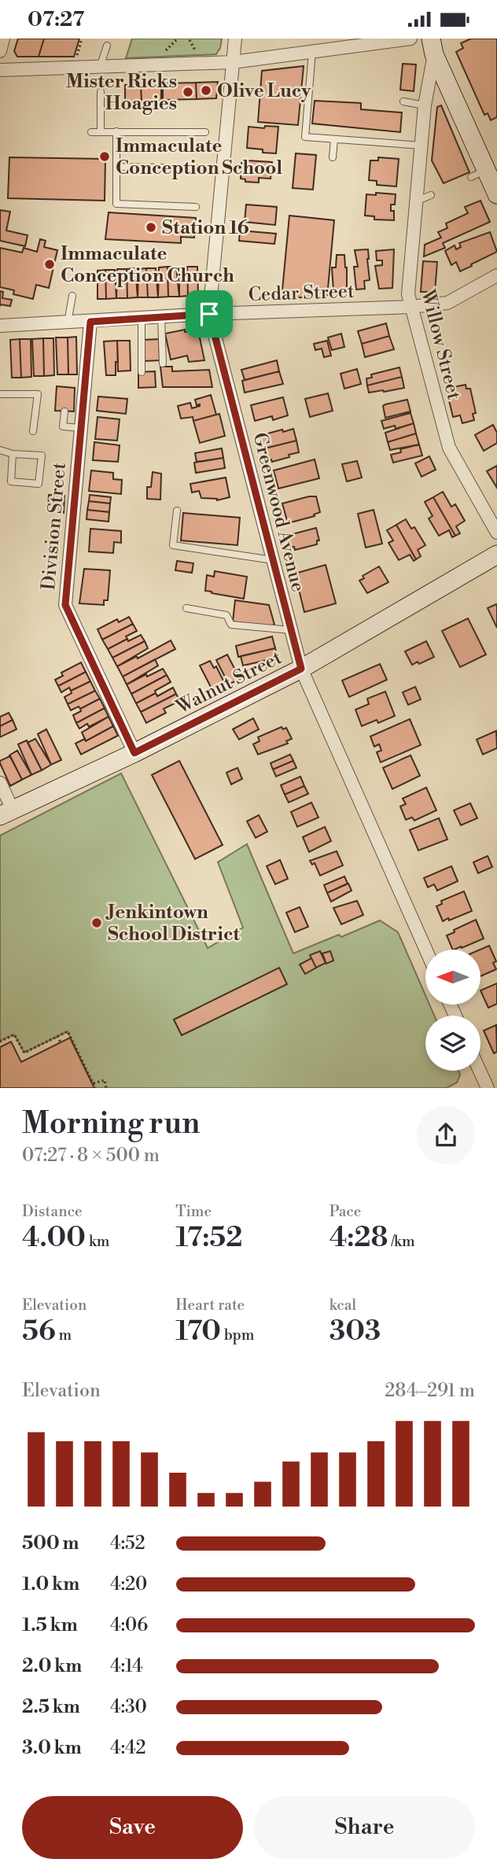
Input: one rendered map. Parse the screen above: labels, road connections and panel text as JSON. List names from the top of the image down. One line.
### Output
{"streets":{"street":["Cedar Street","Willow Street","Greenwood Avenue","Division Street","Walnut Street"]},"crossings":[["Cedar Street","Willow Street"],["Cedar Street","Greenwood Avenue"],["Cedar Street","Division Street"],["Greenwood Avenue","Walnut Street"],["Division Street","Walnut Street"]],"places":["Olive Lucy","Mister Ricks Hoagies","Immaculate Conception School","Station 16","Immaculate Conception Church","Jenkintown School District"],"north":"left","page":{"status":"07:27","heading":["Morning run","07:27 · 8 × 500 m"],"stats":[["Distance","4.00 km"],["Time","17:52"],["Pace","4:28 /km"],["Elevation","56 m"],["Heart rate","170 bpm"],["kcal","303"]],"chart":["Elevation","284–291 m"],"list":[{"name":"500 m","note":"4:52"},{"name":"1.0 km","note":"4:20"},{"name":"1.5 km","note":"4:06"},{"name":"2.0 km","note":"4:14"},{"name":"2.5 km","note":"4:30"},{"name":"3.0 km","note":"4:42"}],"buttons":["Save","Share"]}}
